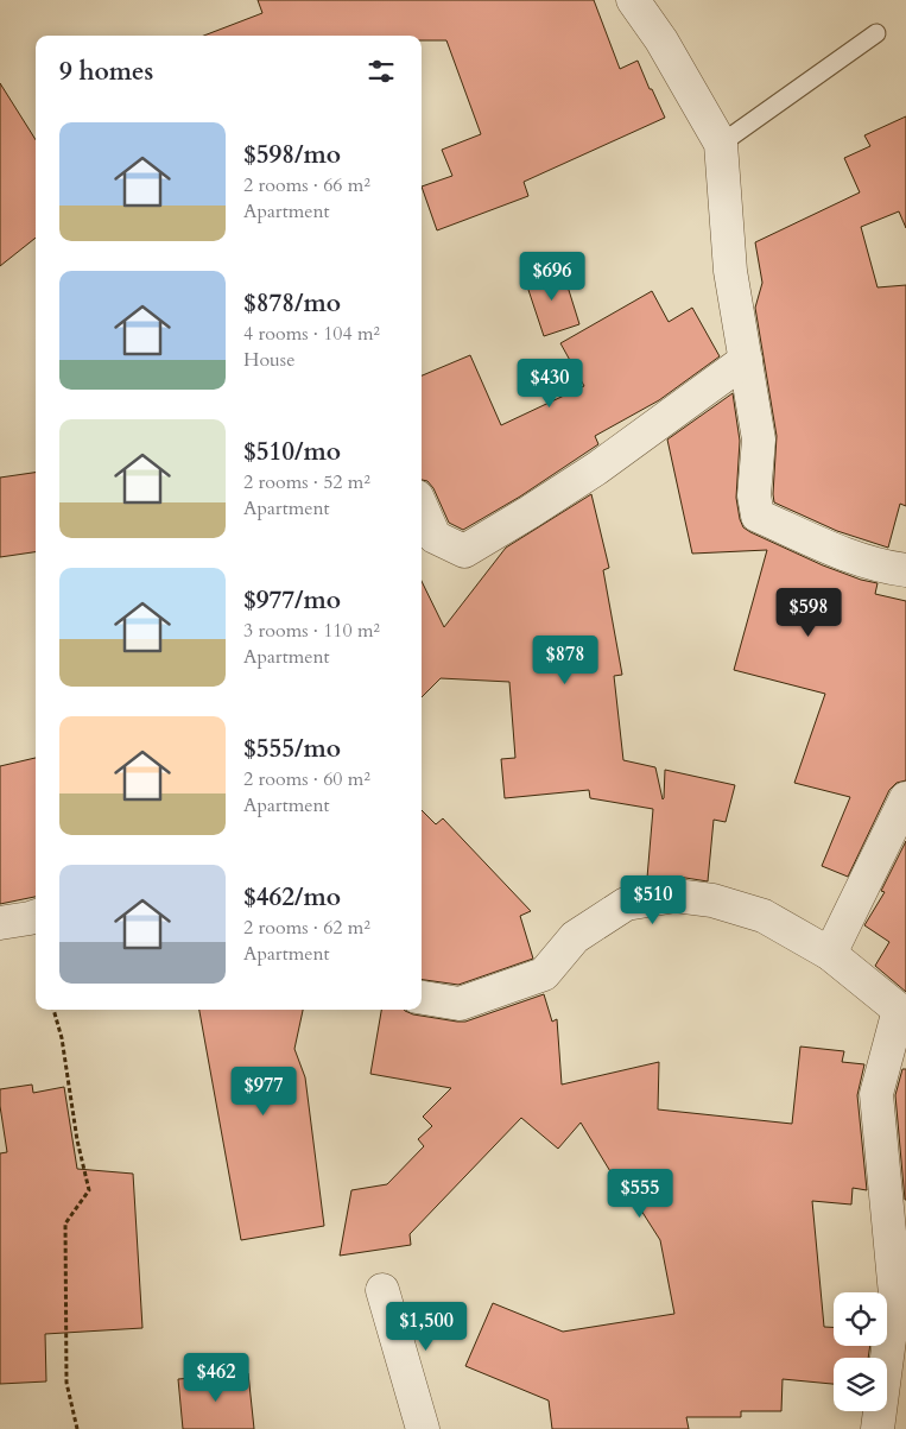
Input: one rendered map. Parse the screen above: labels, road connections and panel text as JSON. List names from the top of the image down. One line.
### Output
{"page":{"heading":"9 homes","list":[{"name":"$598/mo","note":"2 rooms · 66 m² · Apartment"},{"name":"$878/mo","note":"4 rooms · 104 m² · House"},{"name":"$510/mo","note":"2 rooms · 52 m² · Apartment"},{"name":"$977/mo","note":"3 rooms · 110 m² · Apartment"},{"name":"$555/mo","note":"2 rooms · 60 m² · Apartment"},{"name":"$462/mo","note":"2 rooms · 62 m² · Apartment"}],"price":["$696","$430","$598","$878","$510","$977","$555","$1,500","$462"]}}
